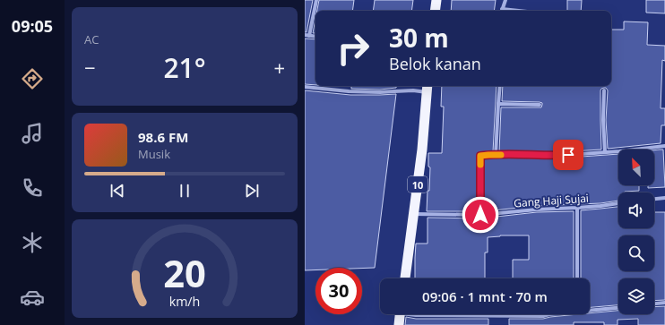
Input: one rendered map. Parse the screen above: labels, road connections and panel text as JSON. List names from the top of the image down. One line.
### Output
{"streets":{"highway":["10"],"street":["Gang Haji Sujai"]},"crossings":[["10","Gang Haji Sujai"]],"north":"top left","page":{"tabs":"09:05","tile":"AC","turn":["30 m","Belok kanan"],"heat":["−","21°","+"],"song":["98.6 FM","Musik"],"limit":"30","trip":"09:06 · 1 mnt · 70 m","gauge":["20","km/h"]}}
